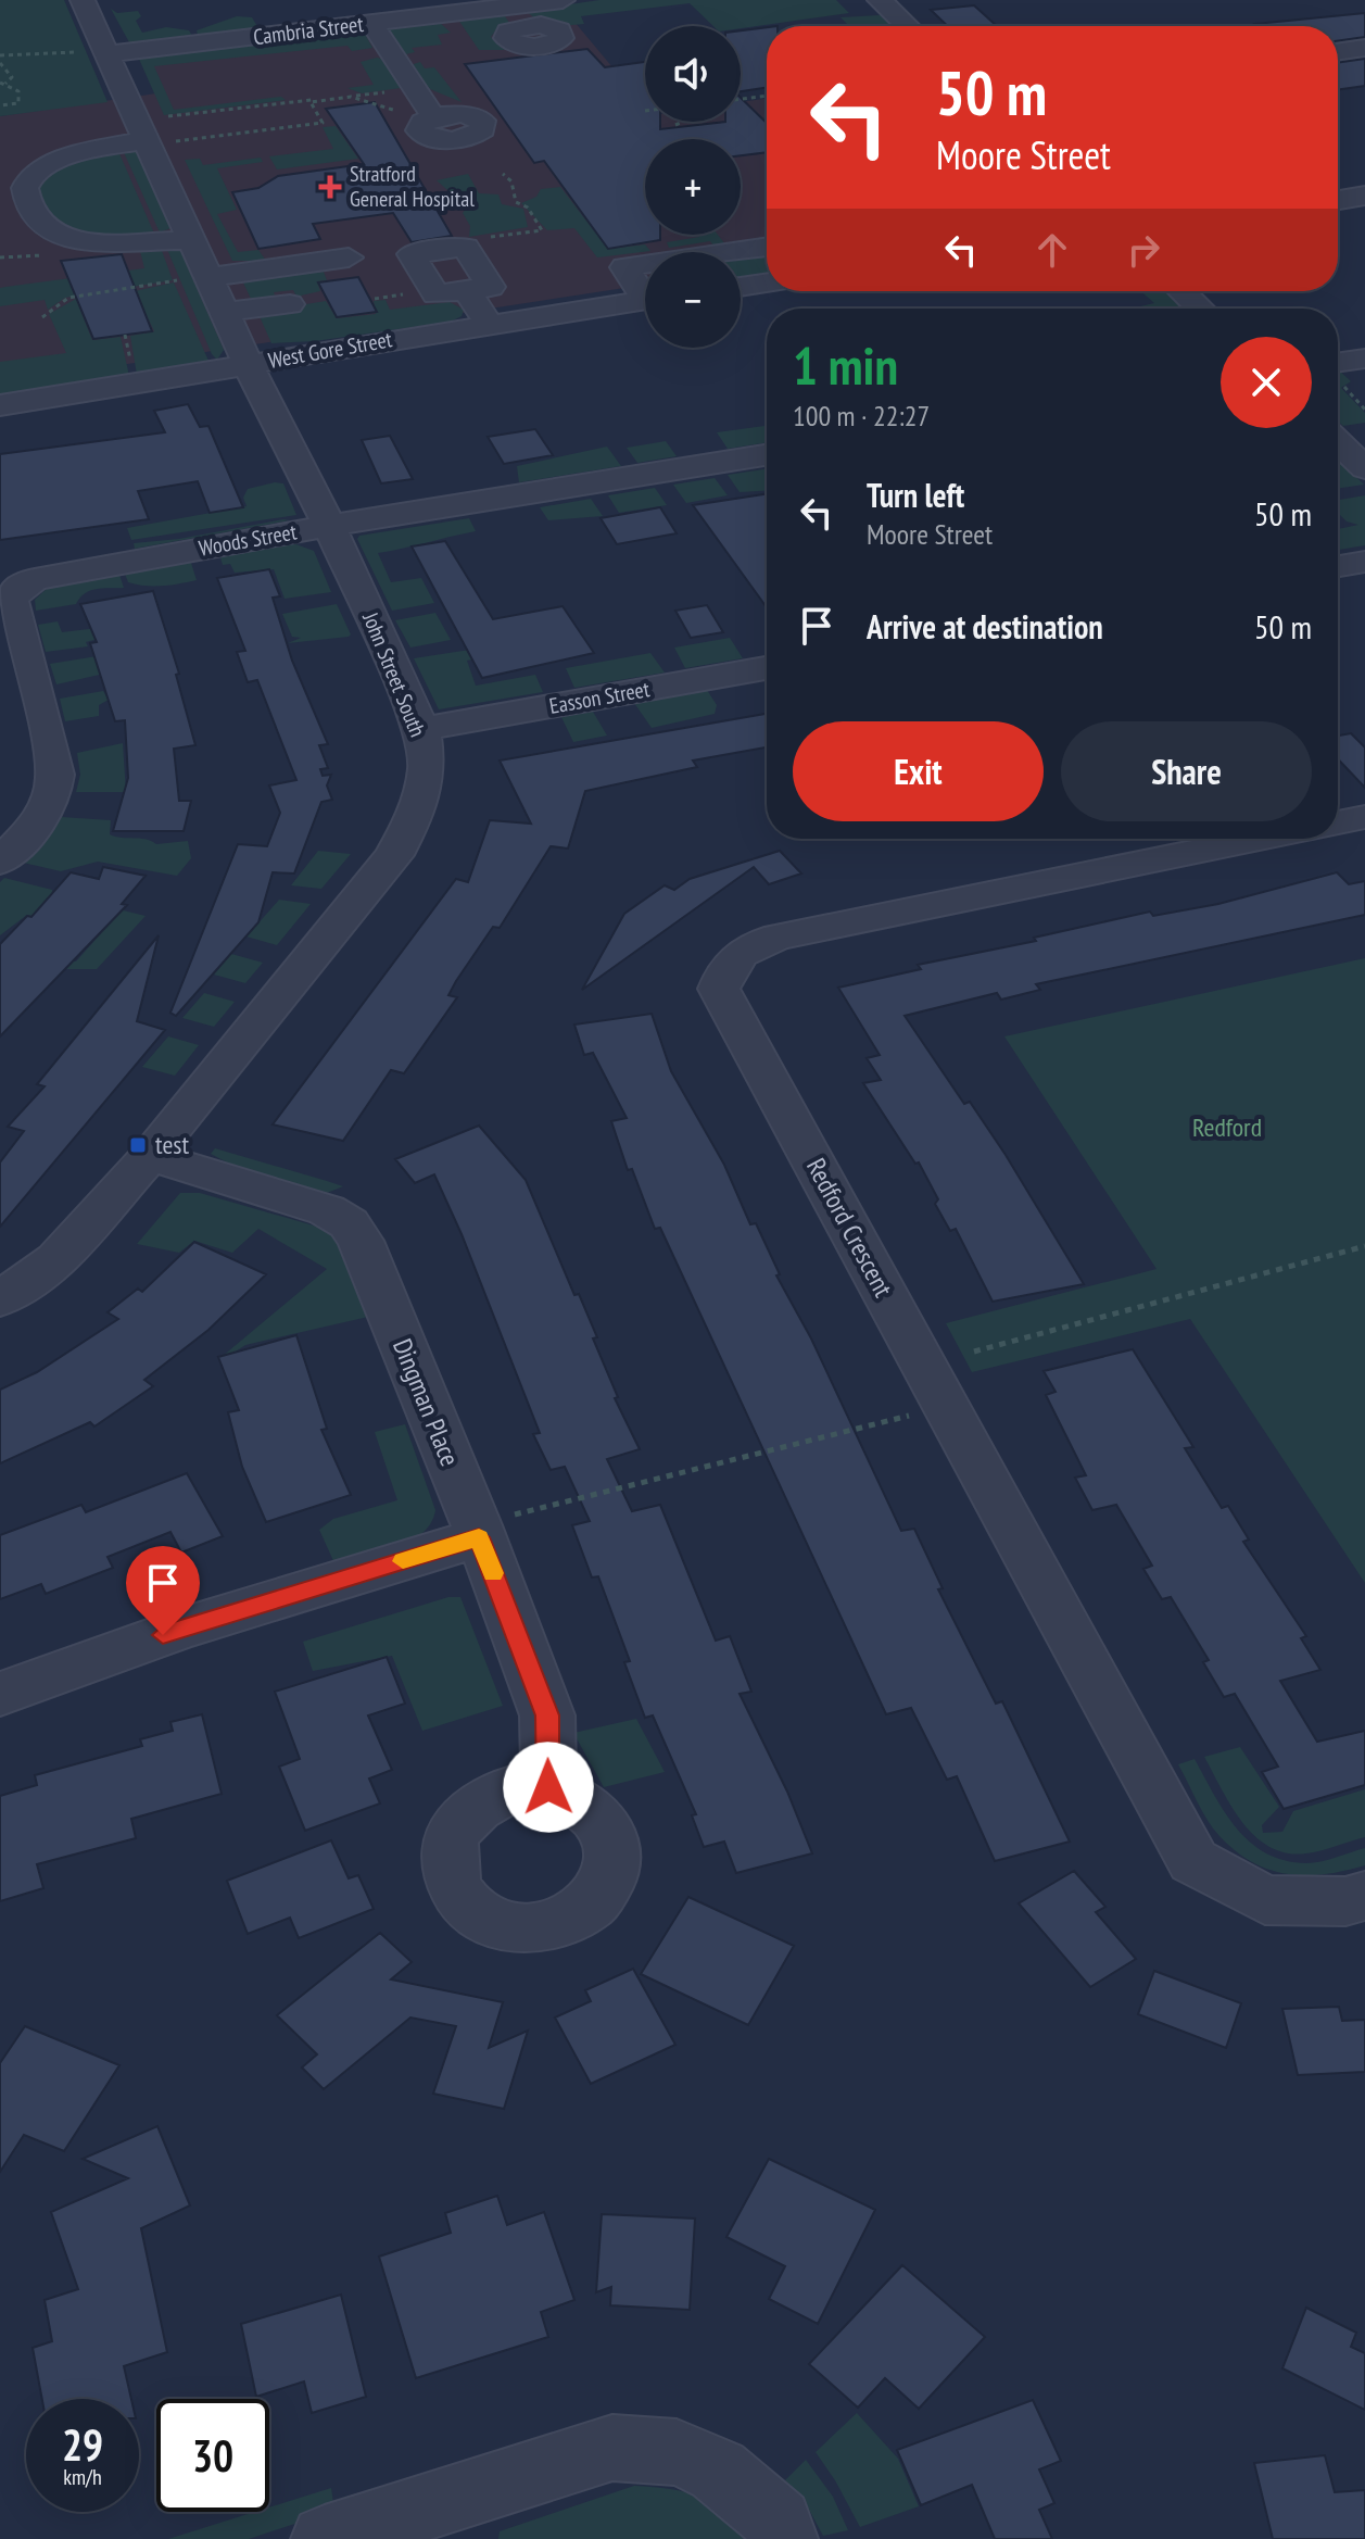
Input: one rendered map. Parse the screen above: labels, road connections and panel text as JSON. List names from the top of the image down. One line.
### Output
{"streets":{"street":["Cambria Street","West Gore Street","Woods Street","John Street South","Easson Street","Redford Crescent","Dingman Place"]},"crossings":[["Cambria Street","John Street South"],["West Gore Street","John Street South"],["Woods Street","John Street South"],["John Street South","Easson Street"],["John Street South","Dingman Place"]],"parks":["Redford"],"places":{"health":["Stratford General Hospital"],"transit":["test"]},"page":{"map_buttons":["+","−"],"turn":["50 m","Moore Street"],"heading":["1 min","100 m · 22:27"],"list":[{"name":"Turn left","note":"Moore Street","value":"50 m"},{"name":"Arrive at destination","value":"50 m"}],"buttons":["Exit","Share"],"speed":"29 km/h","limit":"30"}}
